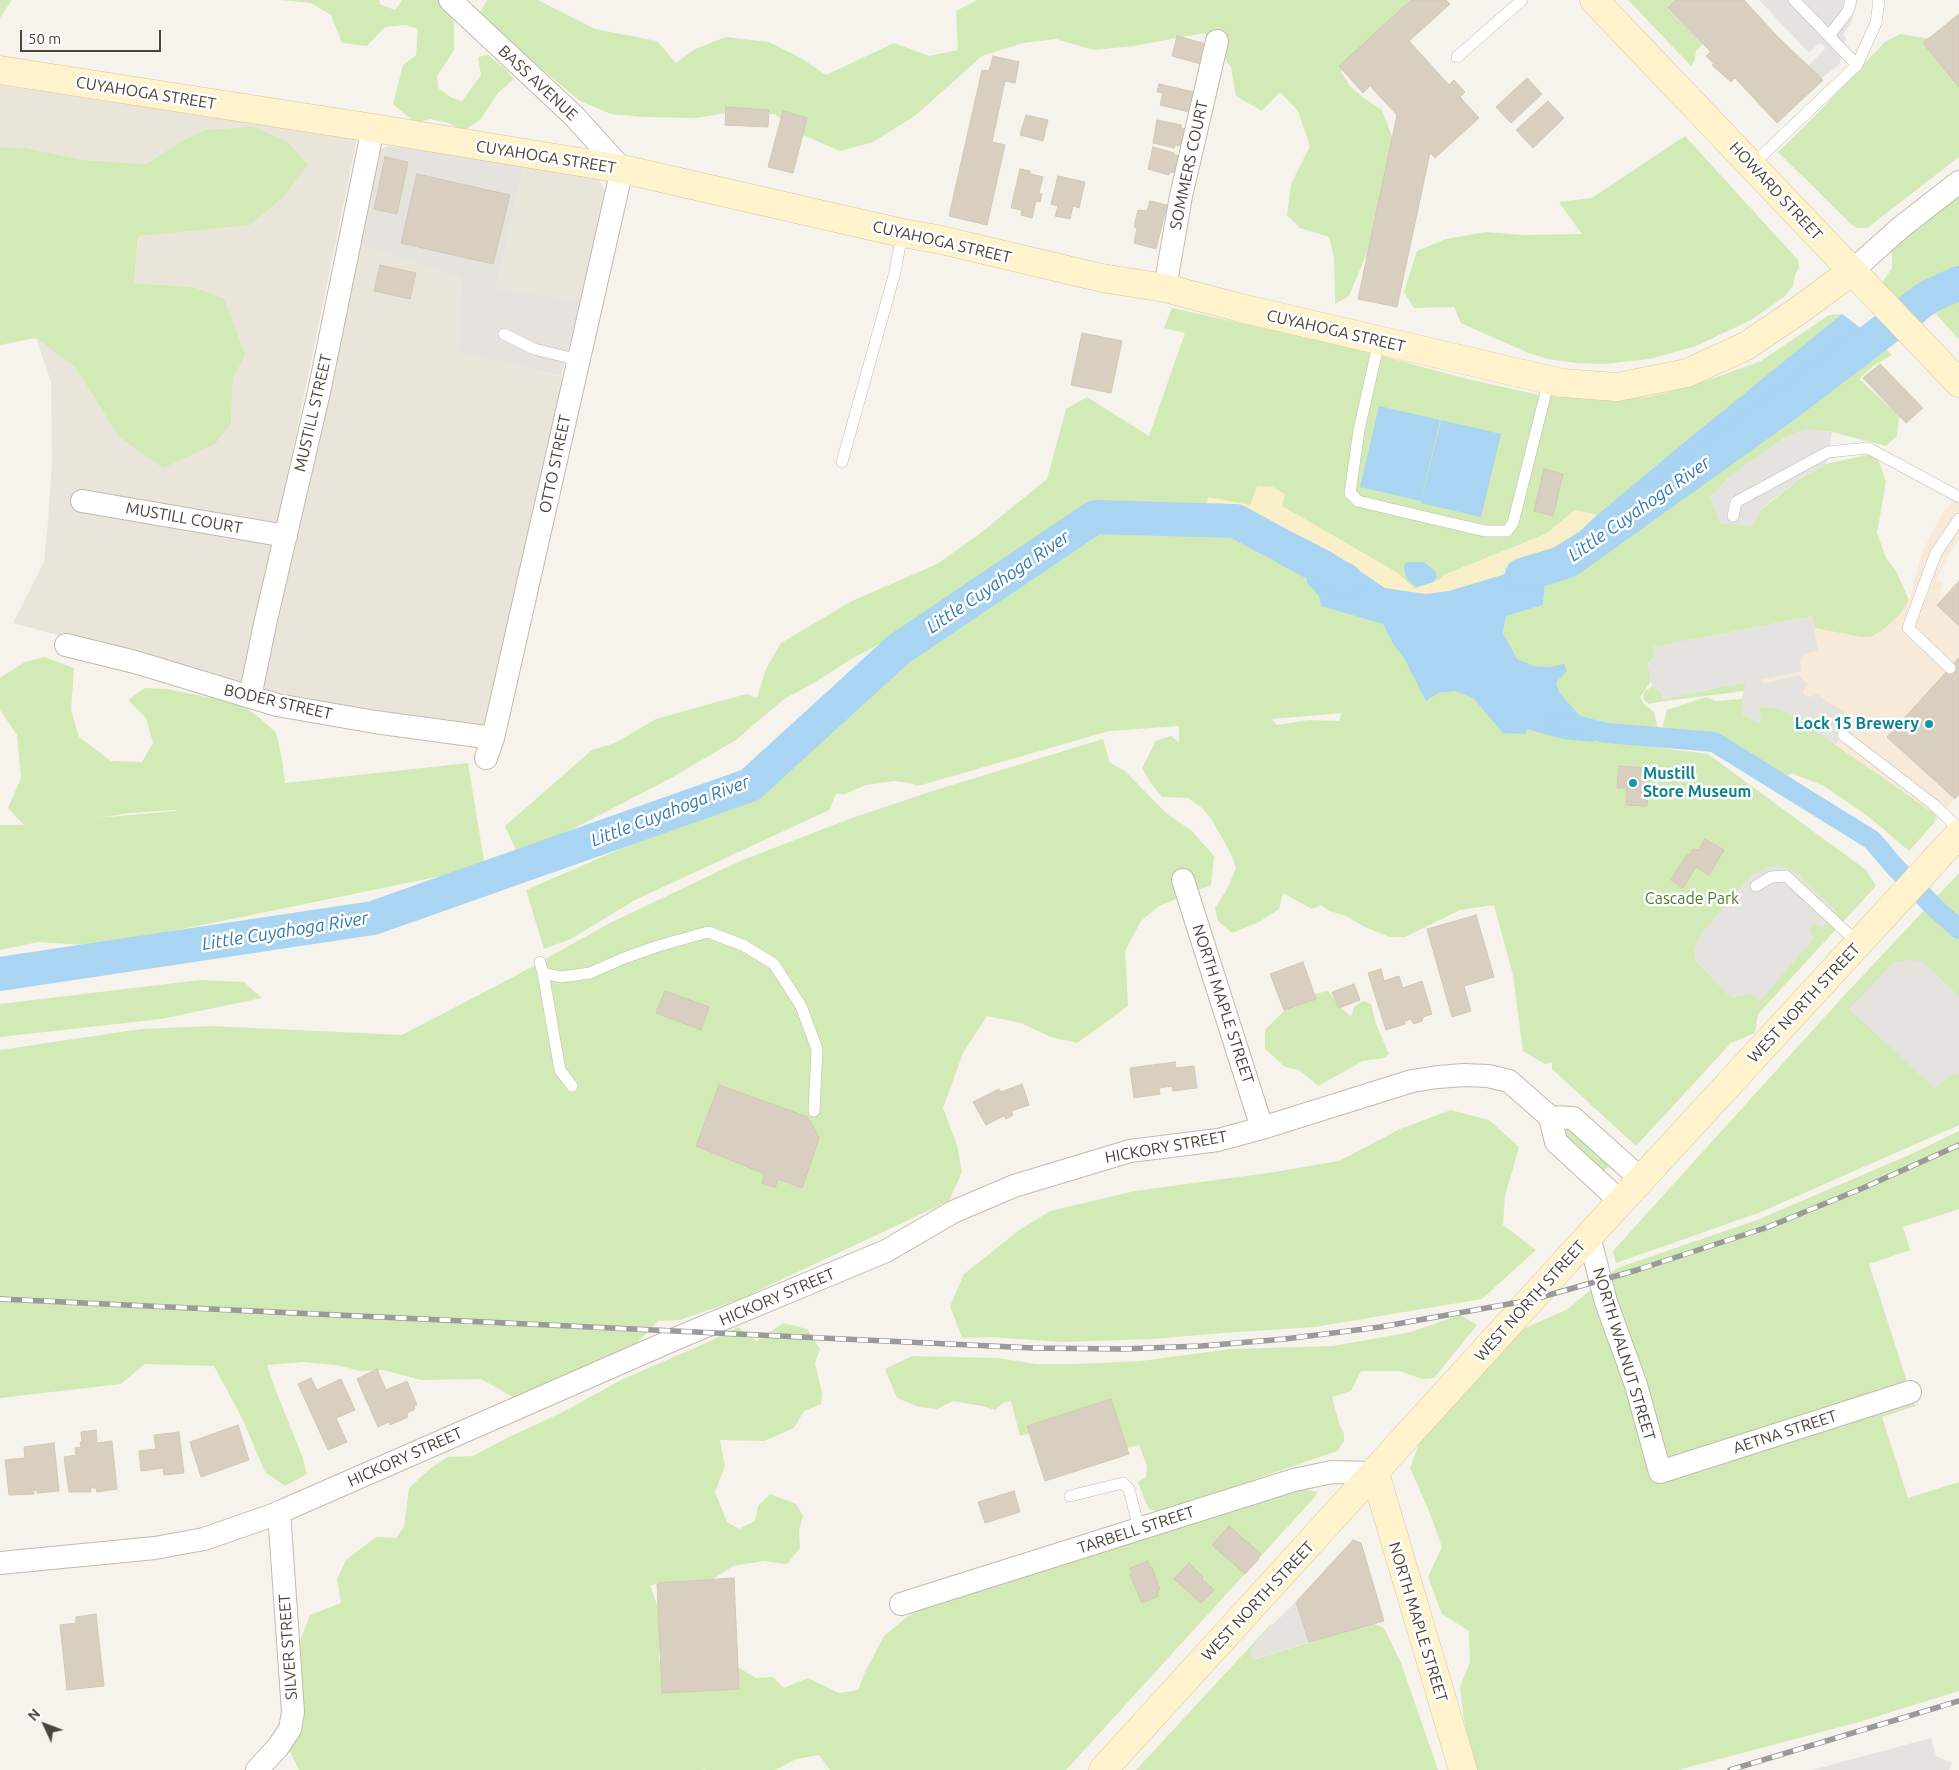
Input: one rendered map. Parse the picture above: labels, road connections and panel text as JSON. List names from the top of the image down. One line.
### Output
{"streets":{"street":["BASS AVENUE","CUYAHOGA STREET","SOMMERS COURT","HOWARD STREET","MUSTILL STREET","OTTO STREET","MUSTILL COURT","BODER STREET","WEST NORTH STREET","NORTH MAPLE STREET","HICKORY STREET","NORTH WALNUT STREET","AETNA STREET","TARBELL STREET","SILVER STREET"]},"crossings":[["BASS AVENUE","CUYAHOGA STREET"],["BASS AVENUE","OTTO STREET"],["CUYAHOGA STREET","SOMMERS COURT"],["CUYAHOGA STREET","HOWARD STREET"],["CUYAHOGA STREET","MUSTILL STREET"],["CUYAHOGA STREET","OTTO STREET"],["MUSTILL STREET","MUSTILL COURT"],["MUSTILL STREET","BODER STREET"],["OTTO STREET","BODER STREET"],["WEST NORTH STREET","NORTH MAPLE STREET"],["WEST NORTH STREET","NORTH WALNUT STREET"],["WEST NORTH STREET","TARBELL STREET"],["NORTH MAPLE STREET","HICKORY STREET"],["NORTH MAPLE STREET","TARBELL STREET"],["HICKORY STREET","SILVER STREET"],["NORTH WALNUT STREET","AETNA STREET"]],"water":["Little Cuyahoga River"],"parks":["Cascade Park"],"places":["Lock 15 Brewery","Mustill Store Museum"],"scale_bar":"50 m","north":"top left"}
